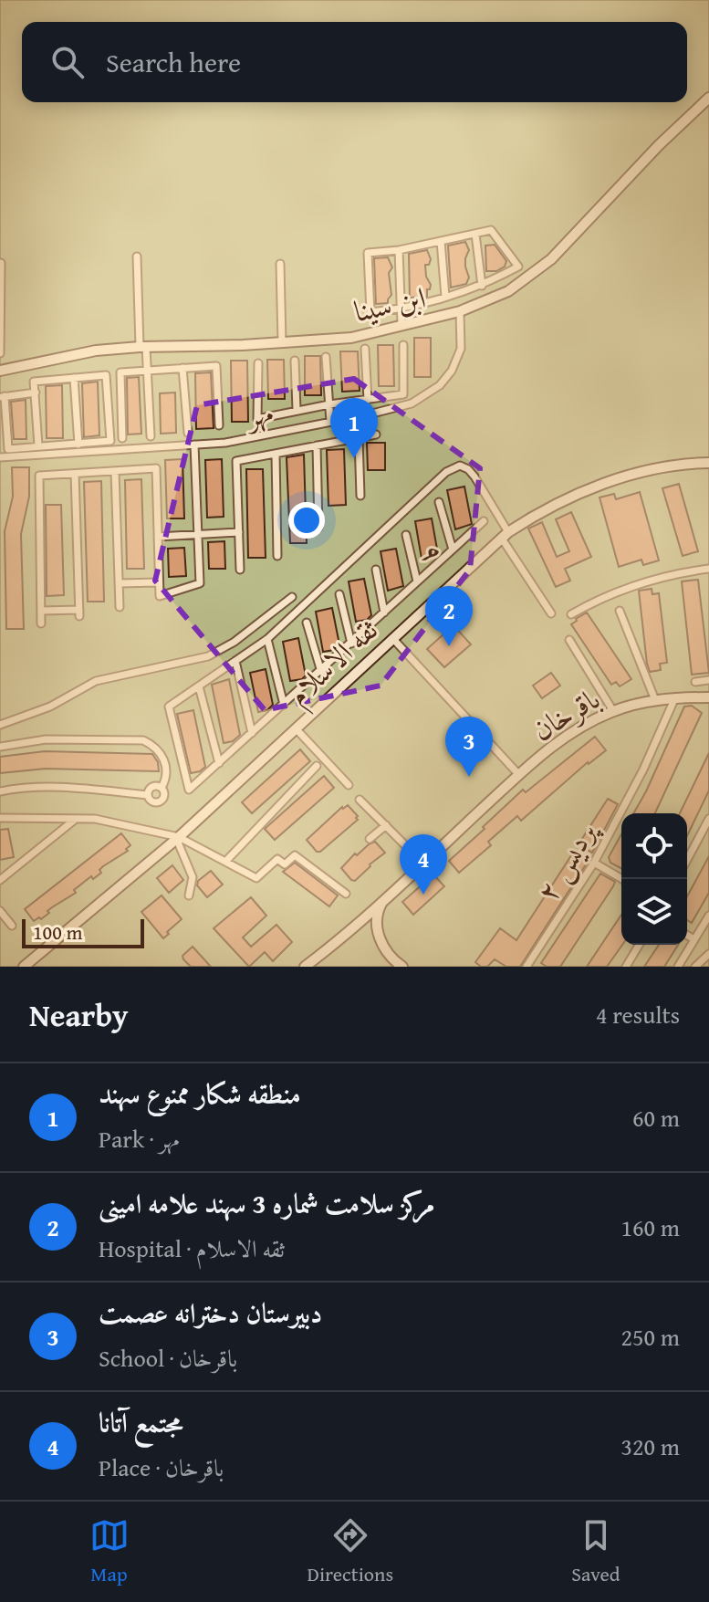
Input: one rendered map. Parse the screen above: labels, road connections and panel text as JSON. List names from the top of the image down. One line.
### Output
{"streets":{"street":["ابن سینا","مهر","۹","ثقه الاسلام","باقرخان","پردیس ۲"]},"crossings":[["ابن سینا","مهر"],["باقرخان","پردیس ۲"]],"scale_bar":"100 m","page":{"search":"Search here","pins":["1","2","3","4"],"scale":"100 m","heading":["Nearby","4 results"],"list":[{"mark":"1","name":"منطقه شکار ممنوع سهند","note":"Park · مهر","value":"60 m"},{"mark":"2","name":"مرکز سلامت شماره 3 سهند علامه امینی","note":"Hospital · ثقه الاسلام","value":"160 m"},{"mark":"3","name":"دبیرستان دخترانه عصمت","note":"School · باقرخان","value":"250 m"},{"mark":"4","name":"مجتمع آتانا","note":"Place · باقرخان","value":"320 m"}],"nav":["Map","Directions","Saved"]}}
